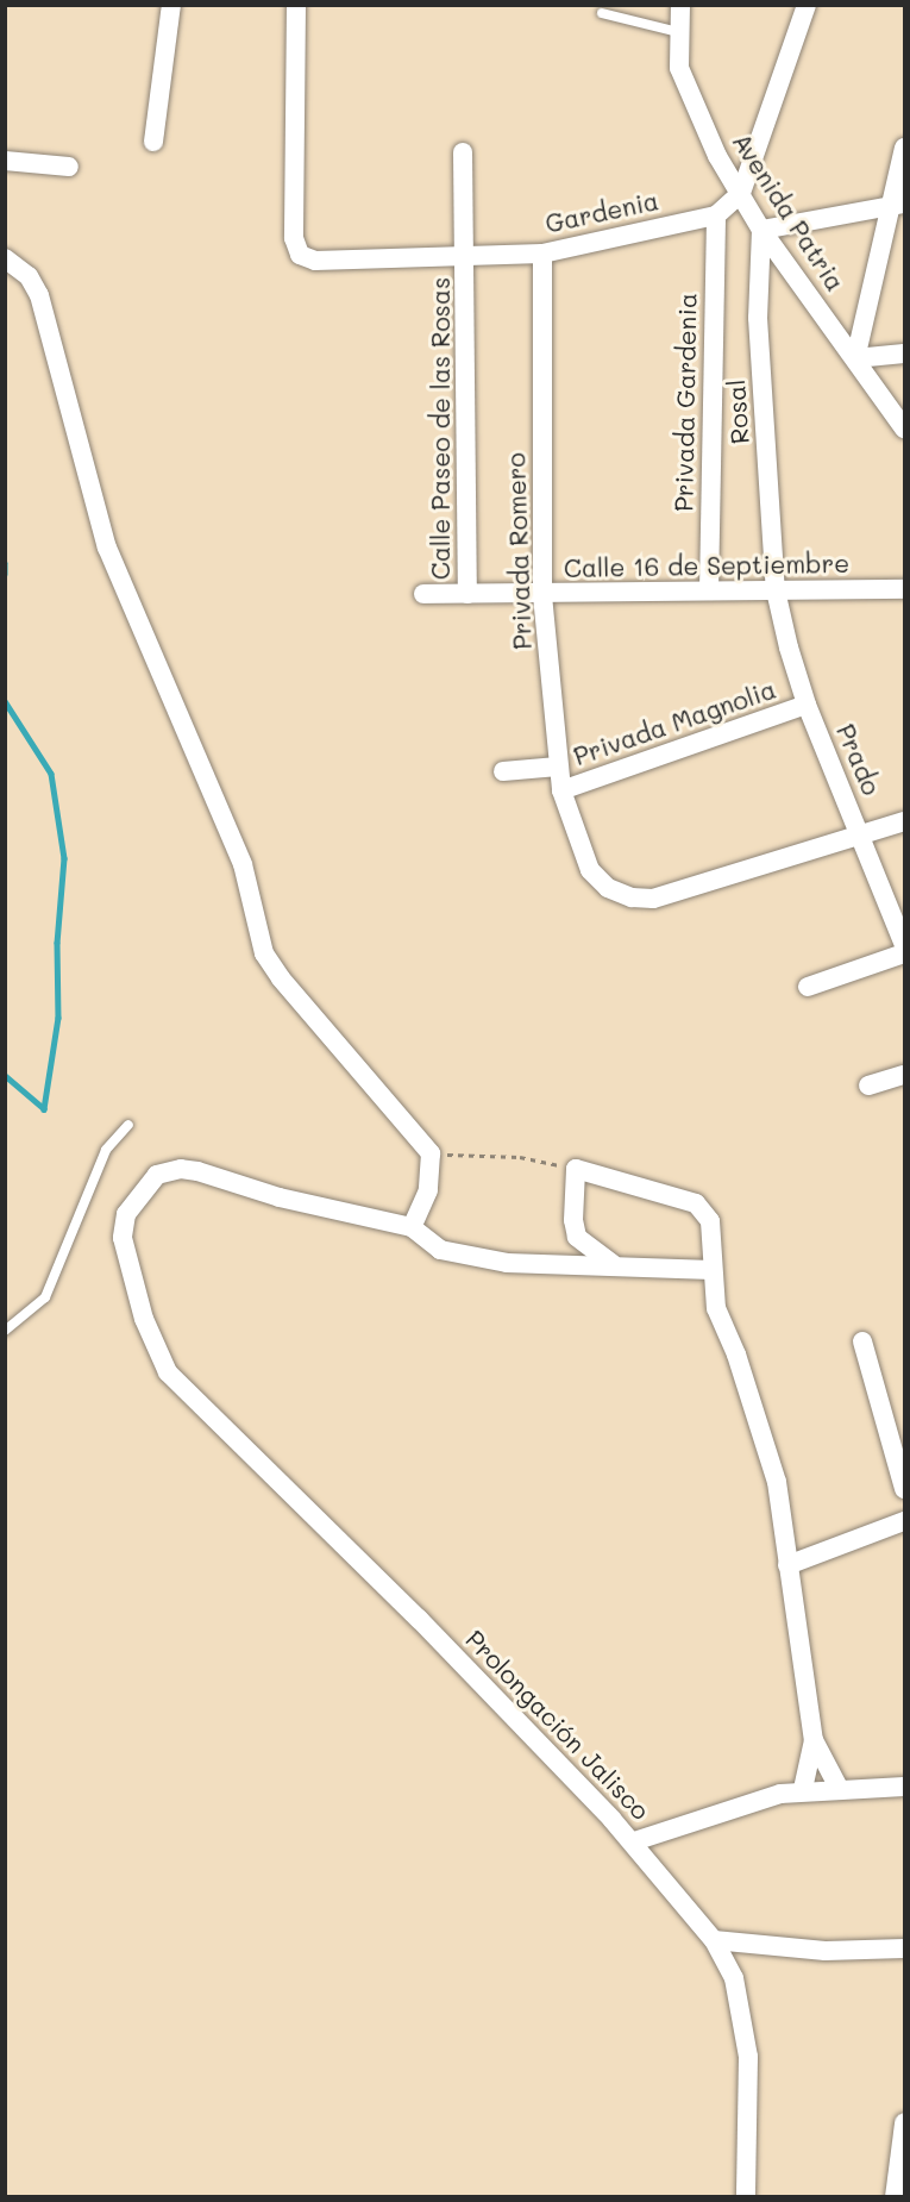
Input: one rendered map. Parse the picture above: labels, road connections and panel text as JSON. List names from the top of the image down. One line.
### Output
{"streets":{"street":["Gardenia","Avenida Patria","Privada Gardenia","Rosal","Calle Paseo de las Rosas","Privada Romero","Calle 16 de Septiembre","Privada Magnolia","Prado","Prolongación Jalisco"]},"crossings":[["Gardenia","Avenida Patria"],["Gardenia","Privada Gardenia"],["Gardenia","Calle Paseo de las Rosas"],["Gardenia","Privada Romero"],["Avenida Patria","Rosal"],["Privada Gardenia","Calle 16 de Septiembre"],["Rosal","Calle 16 de Septiembre"],["Rosal","Prado"],["Calle Paseo de las Rosas","Calle 16 de Septiembre"],["Privada Romero","Calle 16 de Septiembre"],["Privada Romero","Privada Magnolia"],["Privada Romero","Prado"],["Calle 16 de Septiembre","Prado"],["Privada Magnolia","Prado"]]}
